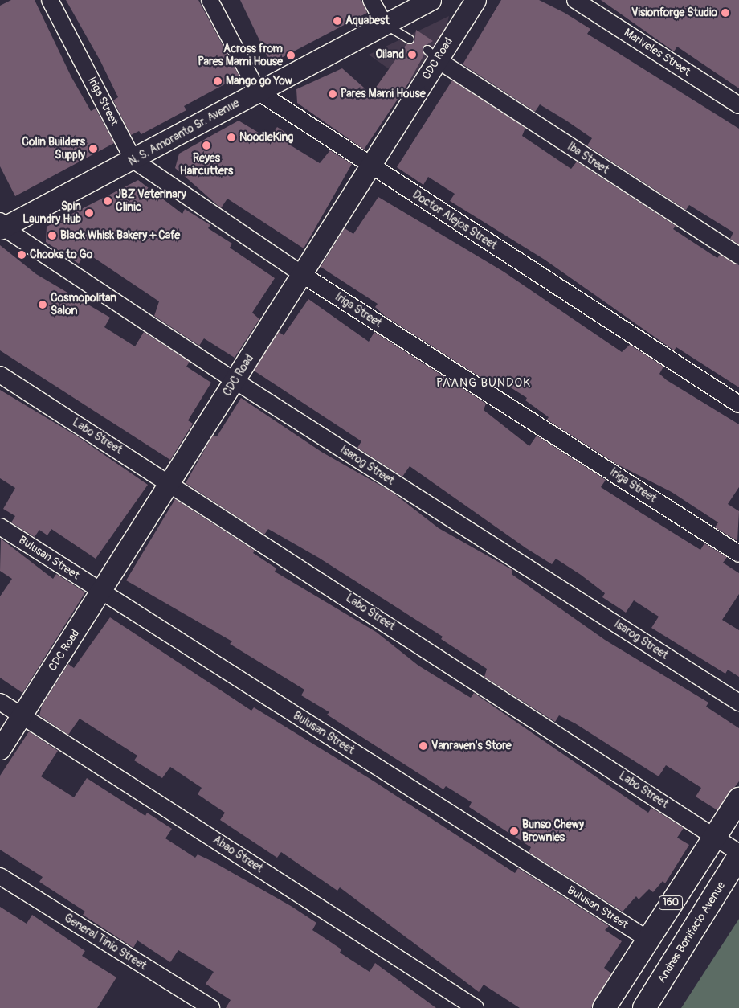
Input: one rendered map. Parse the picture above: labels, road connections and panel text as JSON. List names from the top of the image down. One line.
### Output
{"streets":{"main road":["160","Andres Bonifacio Avenue"],"street":["Mariveles Street","CDC Road","Iriga Street","N. S. Amoranto Sr. Avenue","Iba Street","Doctor Alejos Street","Labo Street","Isarog Street","Bulusan Street","Abao Street","General Tinio Street"]},"crossings":[["CDC Road","Iriga Street"],["CDC Road","Iba Street"],["CDC Road","Doctor Alejos Street"],["CDC Road","Labo Street"],["CDC Road","Isarog Street"],["CDC Road","Bulusan Street"],["CDC Road","Abao Street"],["Iriga Street","N. S. Amoranto Sr. Avenue"],["N. S. Amoranto Sr. Avenue","Doctor Alejos Street"],["N. S. Amoranto Sr. Avenue","Isarog Street"],["Labo Street","160"],["Bulusan Street","160"]],"districts":["PAANG BUNDOK"],"places":["Visionforge Studio","Aquabest","Oiland","Across from Pares Mami House","Mango go Yow","Pares Mami House","NoodleKing","Reyes Haircutters","Colin Builders Supply","JBZ Veterinary Clinic","Spin Laundry Hub","Black Whisk Bakery + Cafe","Chooks to Go","Cosmopolitan Salon","Vanraven's Store","Bunso Chewy Brownies"]}
